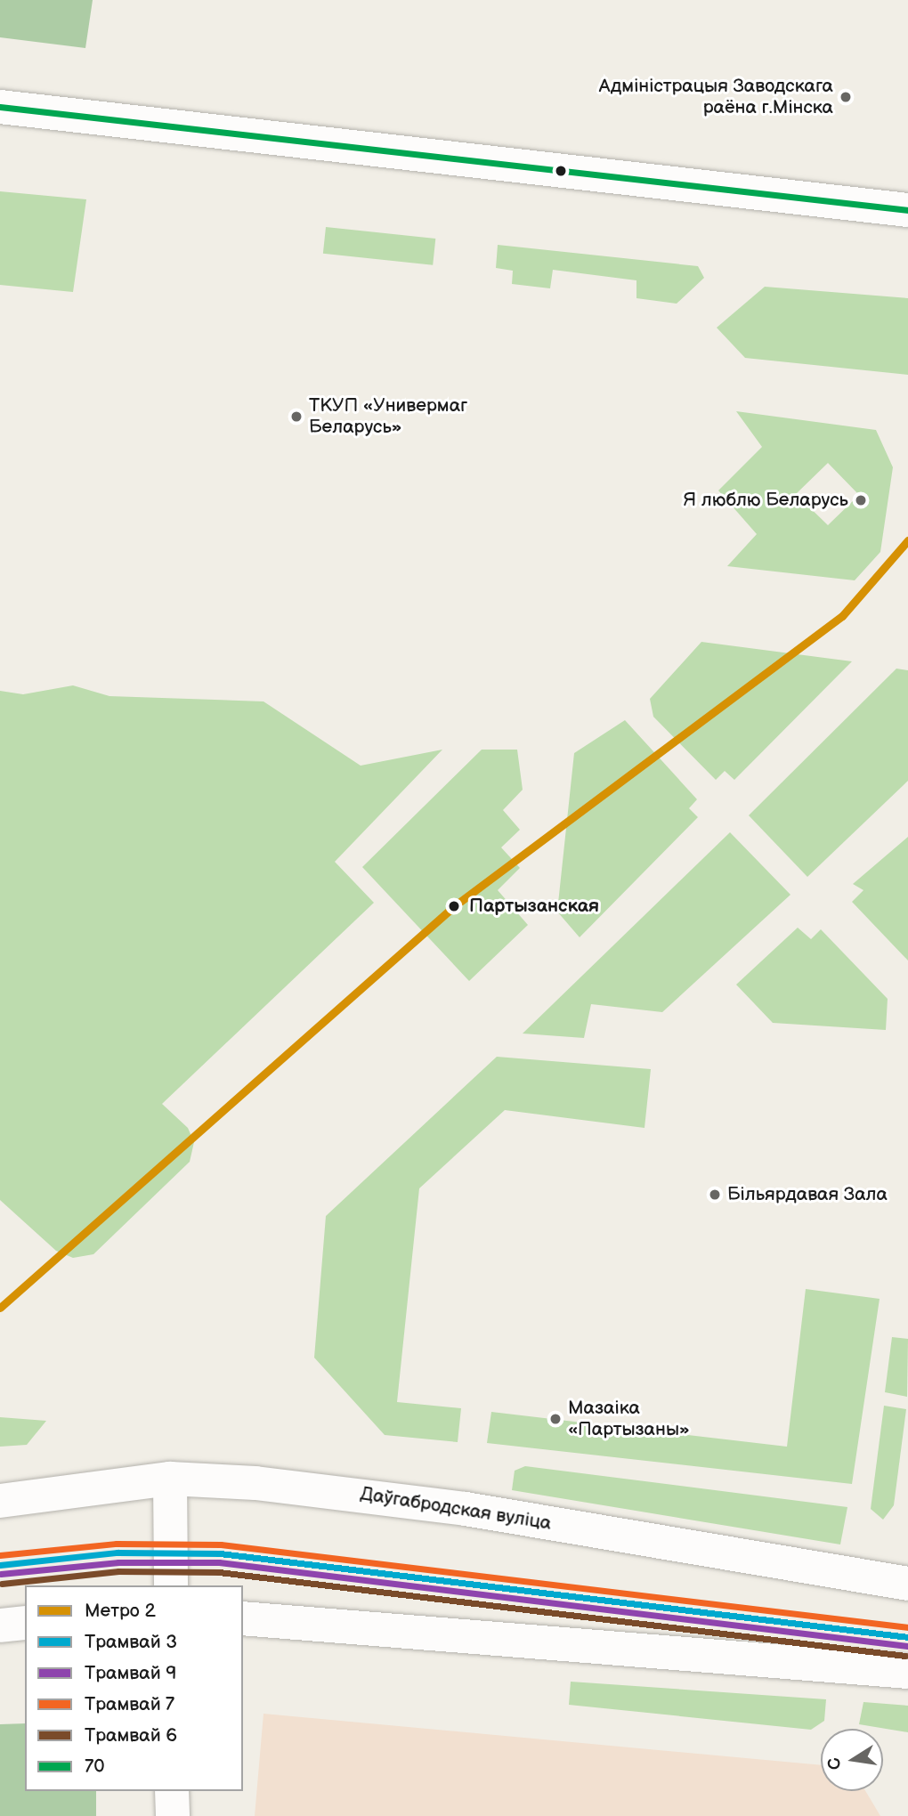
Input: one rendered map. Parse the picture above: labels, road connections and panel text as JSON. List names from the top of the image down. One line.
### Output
{"streets":{"main road":["Даўгабродская вуліца"]},"places":["Адміністрацыя Заводскага раёна г.Мінска","ТКУП «Универмаг Беларусь»","Я люблю Беларусь","Партызанская","Більярдавая Зала","Мазаіка «Партызаны»"],"lines":["transit line 70","metro line 2","tram line 7","tram line 3","tram line 9","tram line 6"],"legend":["Метро 2","Трамвай 3","Трамвай 9","Трамвай 7","Трамвай 6","70"],"north":"left"}
